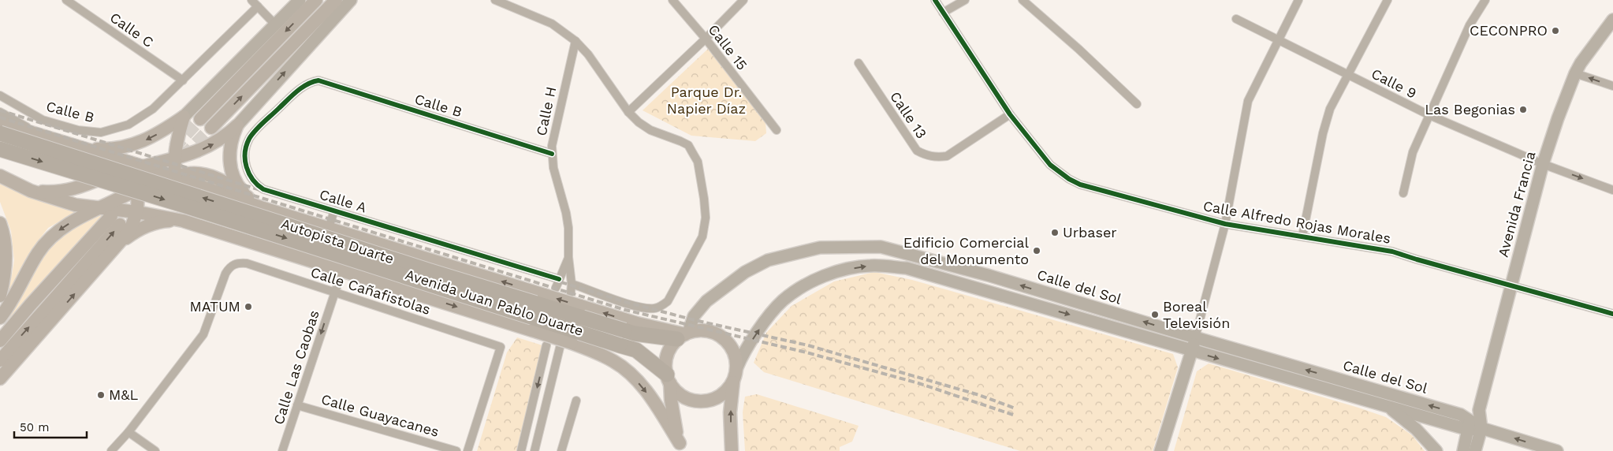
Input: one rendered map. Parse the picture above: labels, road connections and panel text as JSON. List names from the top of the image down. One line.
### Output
{"streets":{"highway":["Autopista Duarte"],"main road":["Avenida Francia","Calle del Sol","Avenida Juan Pablo Duarte"],"street":["Calle C","Calle 15","Calle 9","Calle B","Calle H","Calle 13","Calle A","Calle Alfredo Rojas Morales","Calle Cañafistolas","Calle Las Caobas","Calle Guayacanes"]},"crossings":[["Calle C","Calle B"],["Calle 9","Avenida Francia"],["Calle B","Calle H"],["Calle B","Calle A"],["Calle 13","Calle Alfredo Rojas Morales"],["Calle A","Avenida Juan Pablo Duarte"],["Avenida Francia","Calle Alfredo Rojas Morales"],["Avenida Francia","Calle del Sol"],["Autopista Duarte","Calle del Sol"],["Autopista Duarte","Avenida Juan Pablo Duarte"],["Calle del Sol","Avenida Juan Pablo Duarte"],["Calle Cañafistolas","Calle Las Caobas"],["Avenida Juan Pablo Duarte","Calle Las Caobas"],["Calle Las Caobas","Calle Guayacanes"]],"one_way":["Calle Las Caobas"],"parks":["Parque Dr. Napier Díaz"],"places":["CECONPRO","Las Begonias","Urbaser","Edificio Comercial del Monumento","MATUM","Boreal Televisión","M&L"],"scale_bar":"50 m"}
